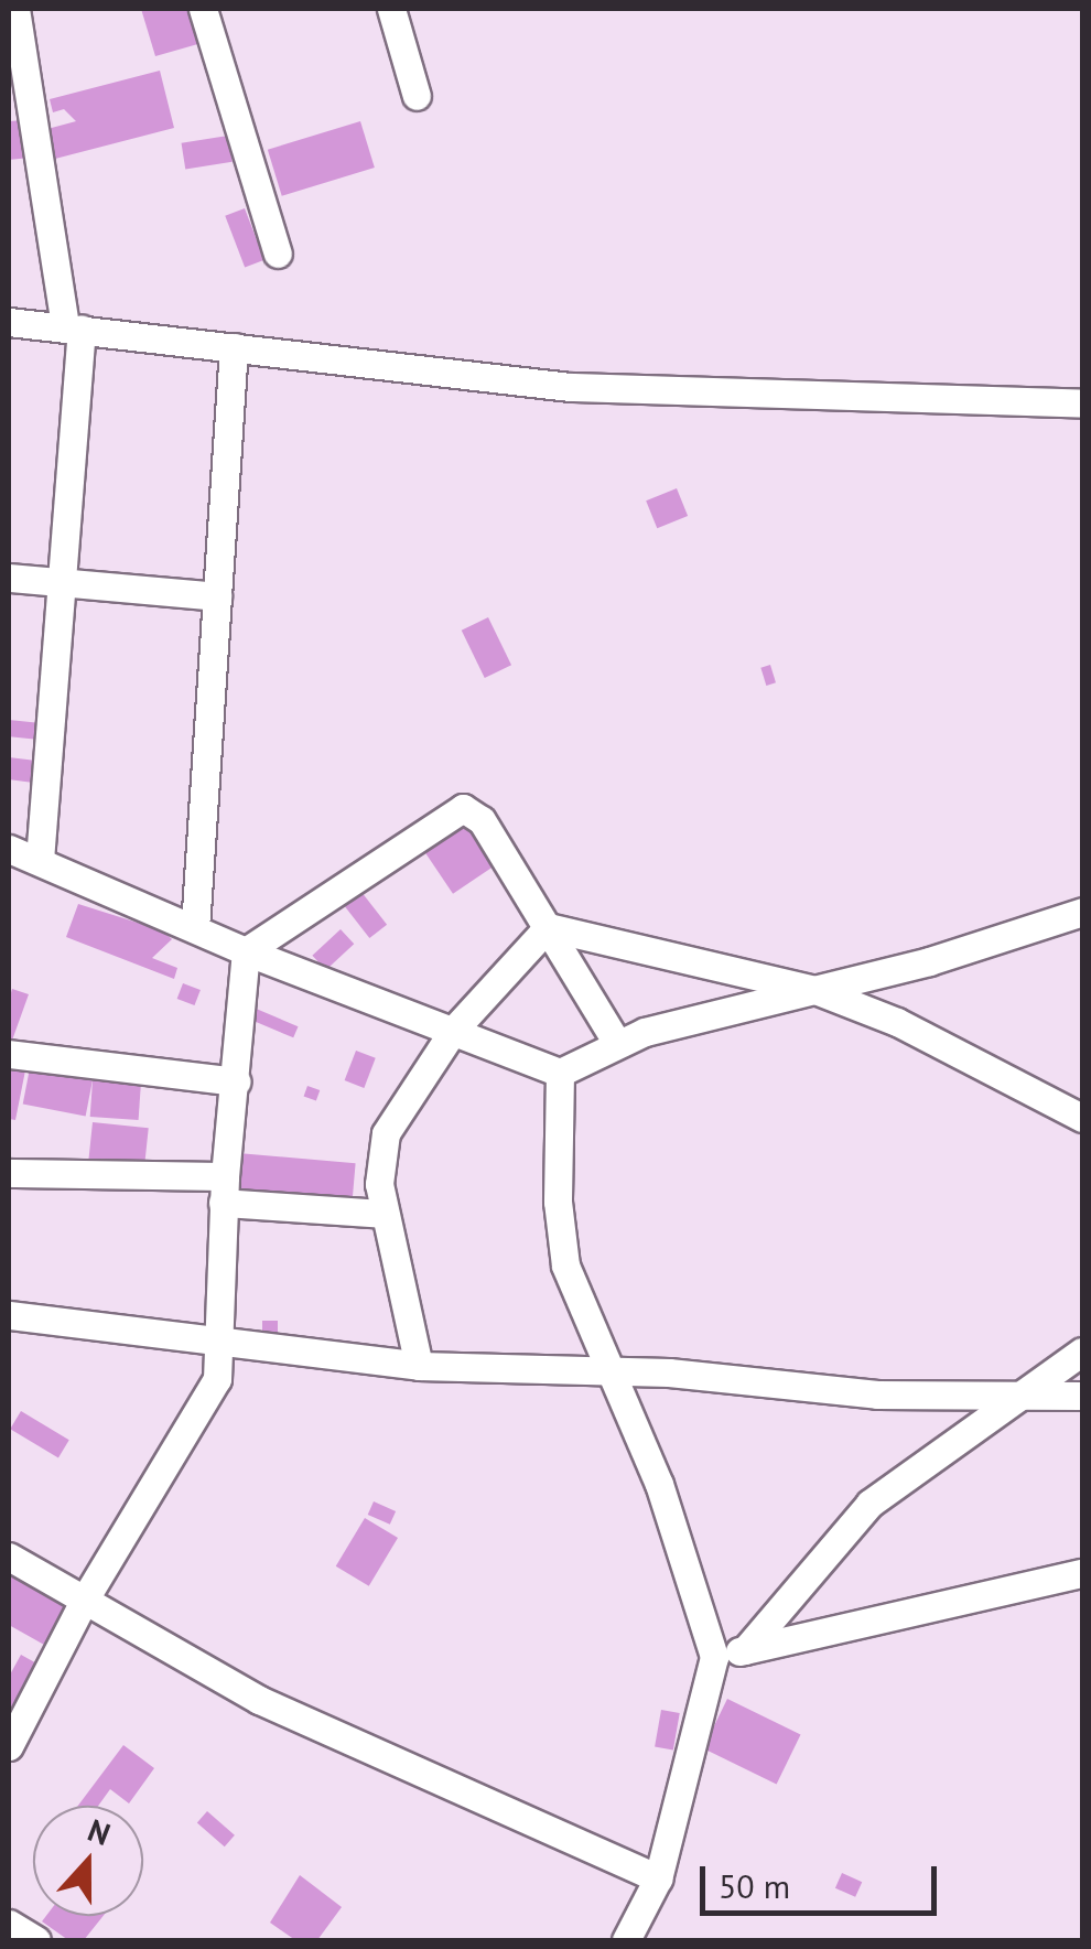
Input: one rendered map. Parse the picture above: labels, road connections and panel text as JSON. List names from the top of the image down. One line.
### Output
{"scale_bar":"50 m","north":"top"}
